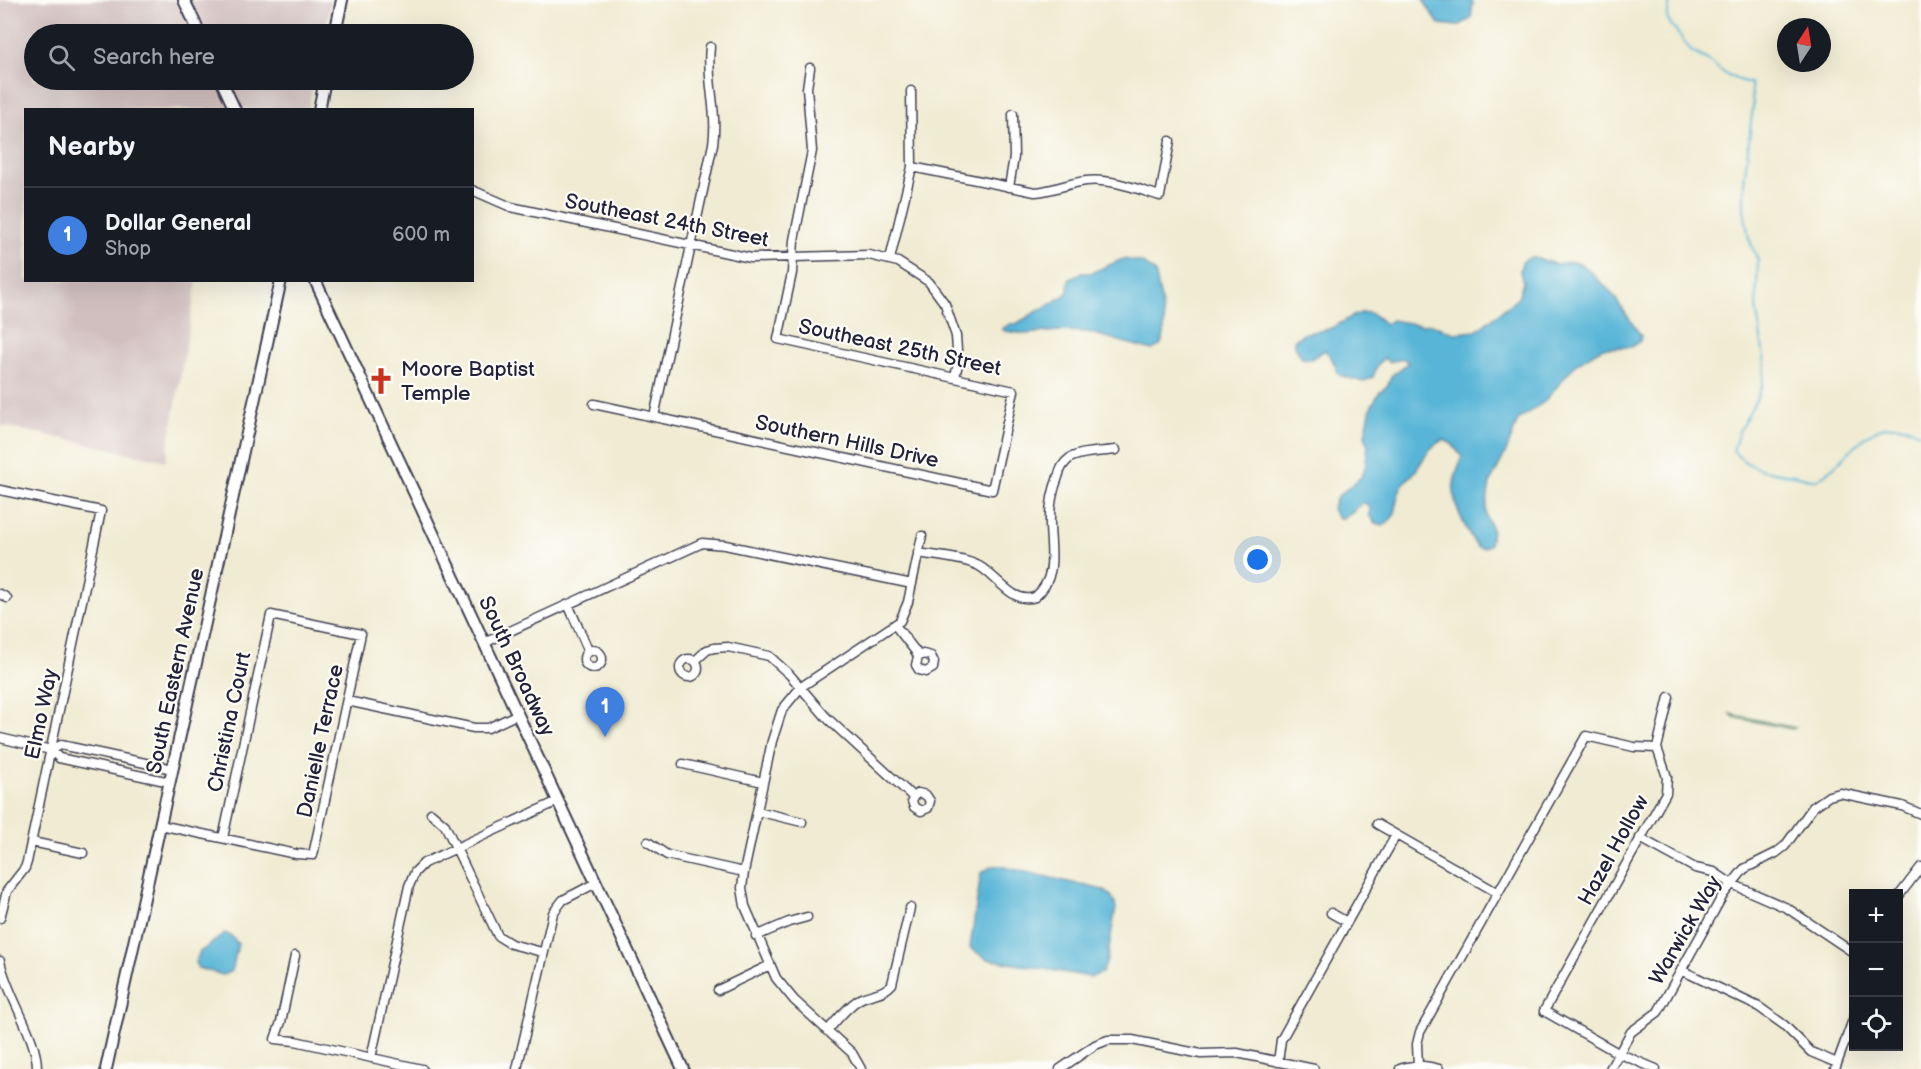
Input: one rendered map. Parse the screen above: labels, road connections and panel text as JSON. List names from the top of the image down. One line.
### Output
{"streets":{"street":["Southeast 24th Street","Southeast 25th Street","Southern Hills Drive","South Broadway","South Eastern Avenue","Elmo Way","Christina Court","Danielle Terrace","Hazel Hollow","Warwick Way"]},"crossings":[["Southeast 24th Street","Southeast 25th Street"],["Southeast 25th Street","Southern Hills Drive"],["Christina Court","Danielle Terrace"],["Hazel Hollow","Warwick Way"]],"places":{"church":["Moore Baptist Temple"]},"north":"top","page":{"search":"Search here","heading":"Nearby","list":[{"mark":"1","name":"Dollar General","note":"Shop","value":"600 m"}],"pins":"1","map_buttons":["+","−"]}}
